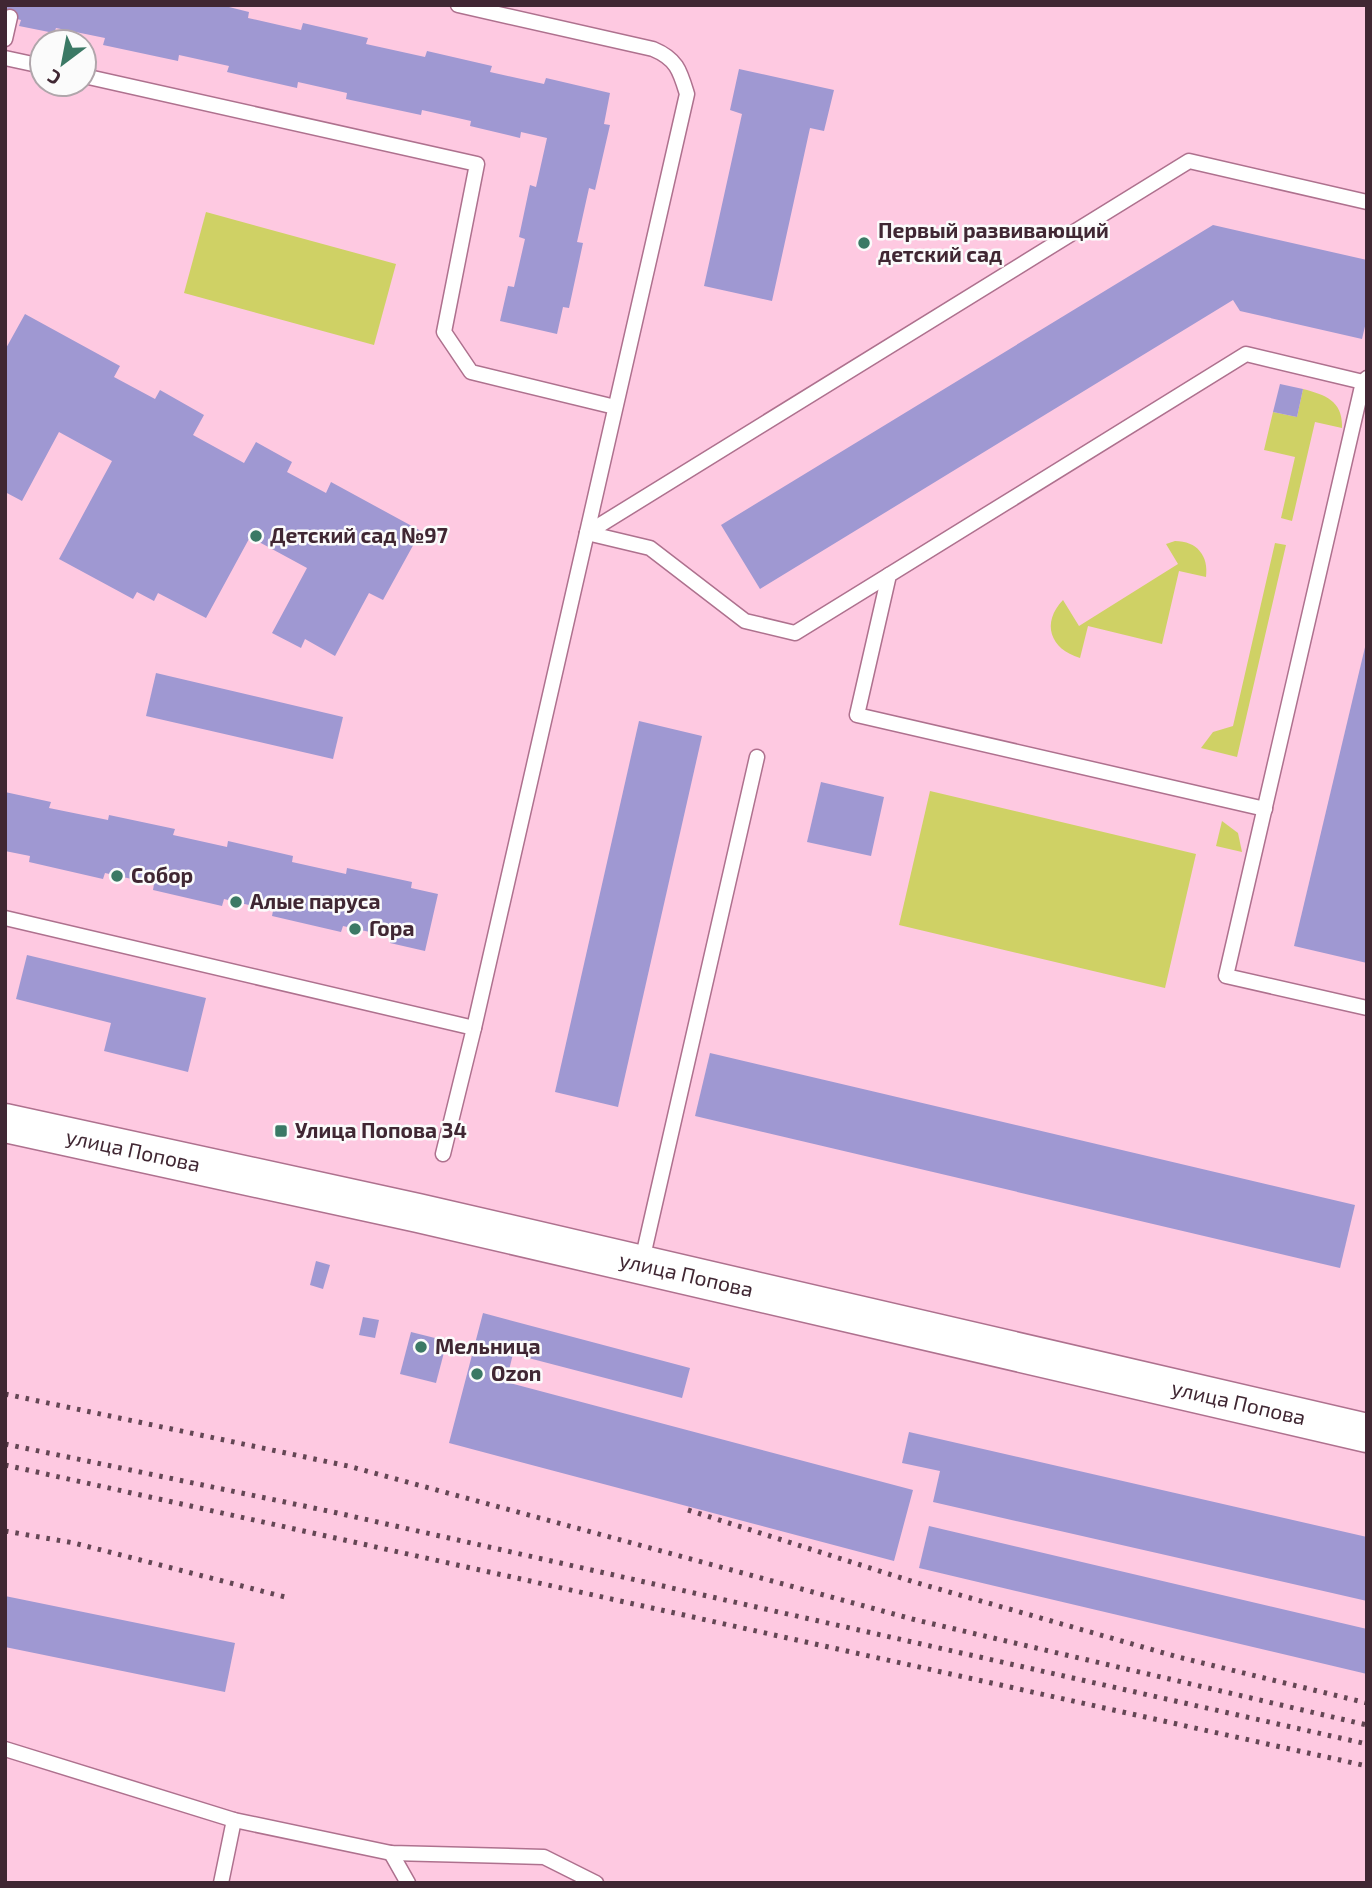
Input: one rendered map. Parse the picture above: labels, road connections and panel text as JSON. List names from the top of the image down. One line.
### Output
{"streets":{"street":["улица Попова"]},"places":{"other":["Первый развивающий детский сад","Детский сад №97","Собор","Алые паруса","Гора","Мельница","Ozon"],"transit":["Улица Попова 34"]},"north":"bottom left"}
